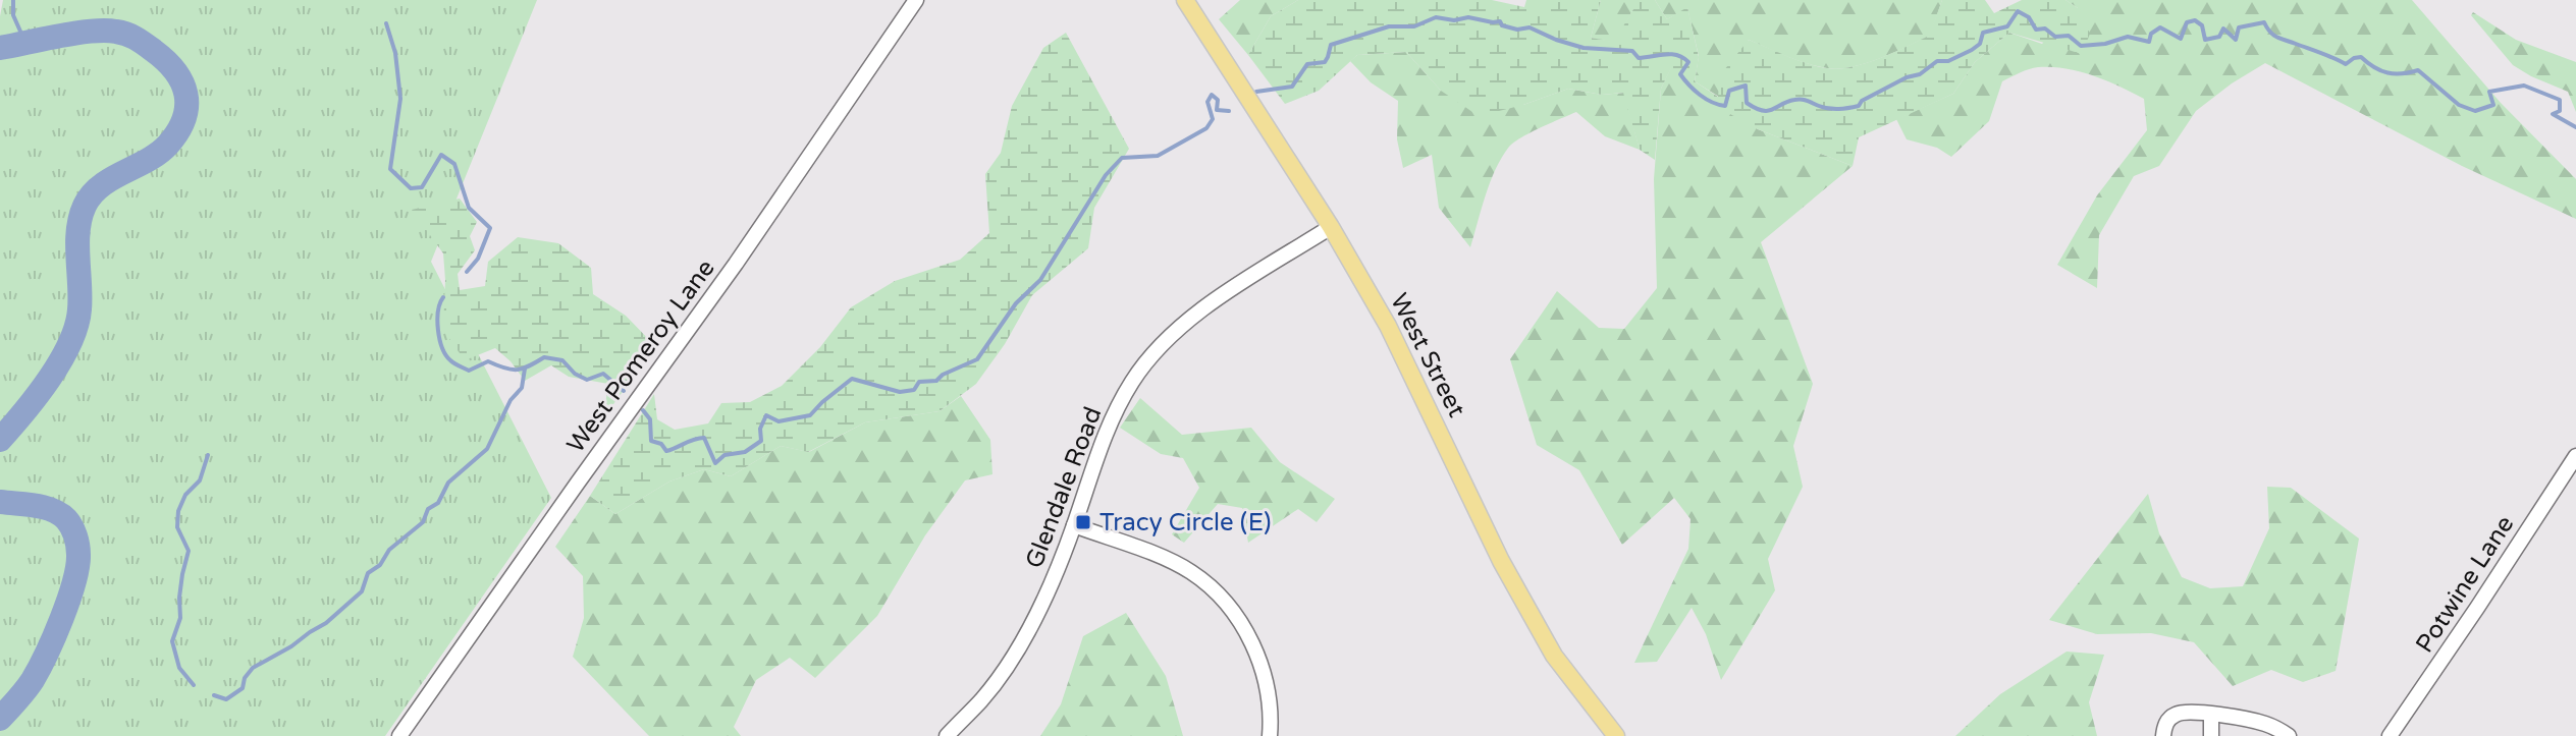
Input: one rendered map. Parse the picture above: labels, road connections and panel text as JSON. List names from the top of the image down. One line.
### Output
{"streets":{"main road":["West Street"],"street":["West Pomeroy Lane","Glendale Road","Potwine Lane"]},"crossings":[["West Street","Glendale Road"]],"places":{"transit":["Tracy Circle (E)"]}}
